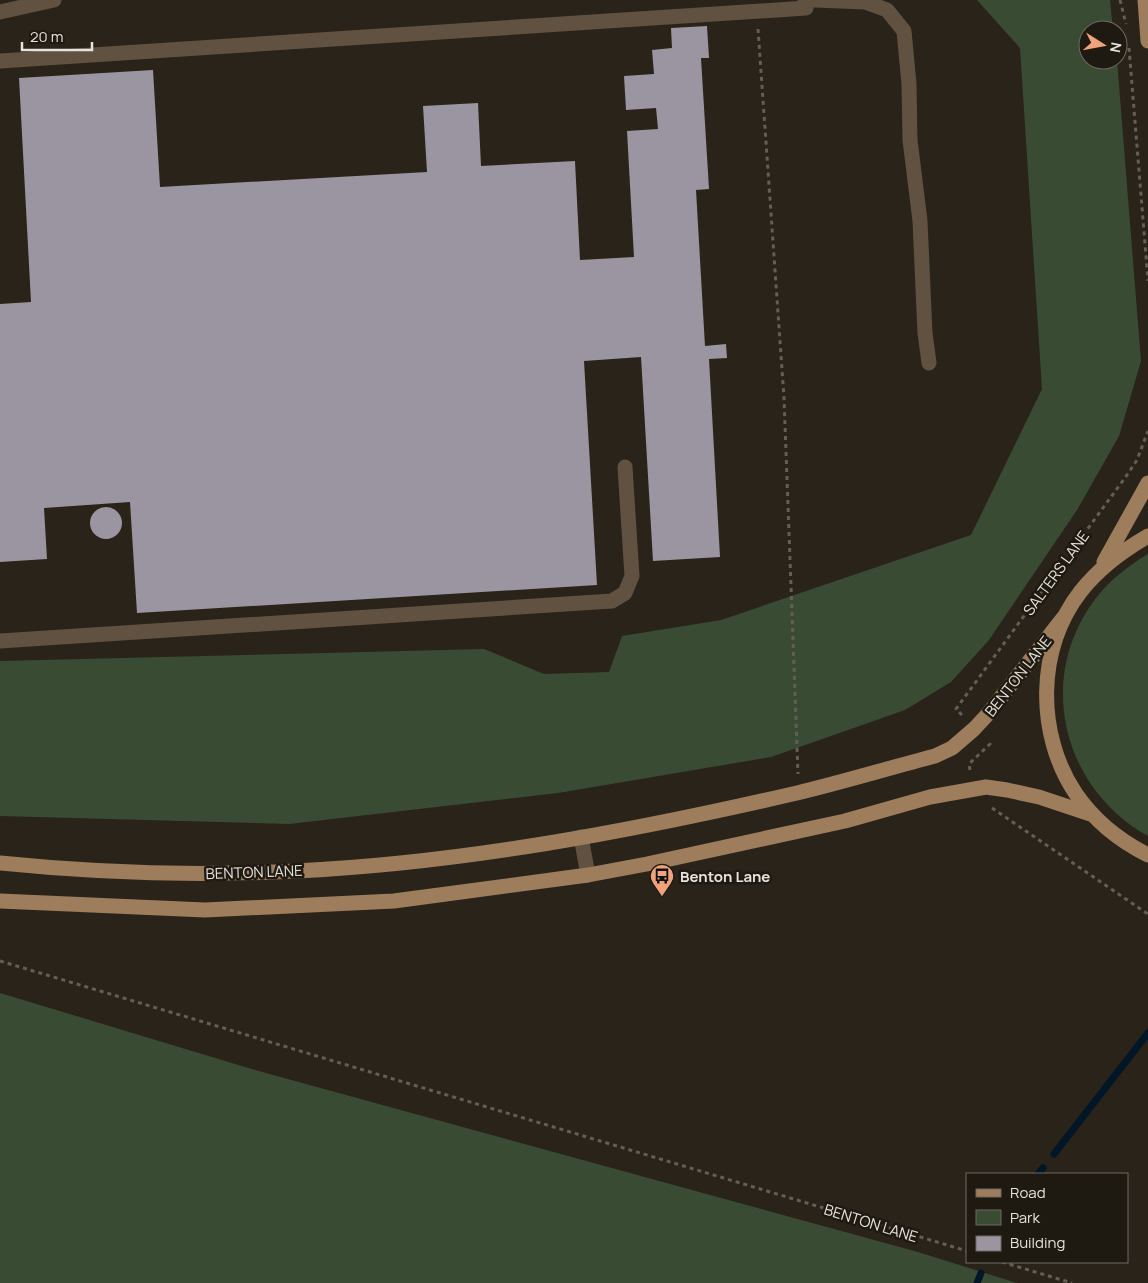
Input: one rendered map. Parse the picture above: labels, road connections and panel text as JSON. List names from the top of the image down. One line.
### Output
{"streets":{"main road":["SALTERS LANE","BENTON LANE"]},"places":{"bus stop":["Benton Lane"]},"legend":["Road","Park","Building"],"scale_bar":"20 m","north":"right"}
